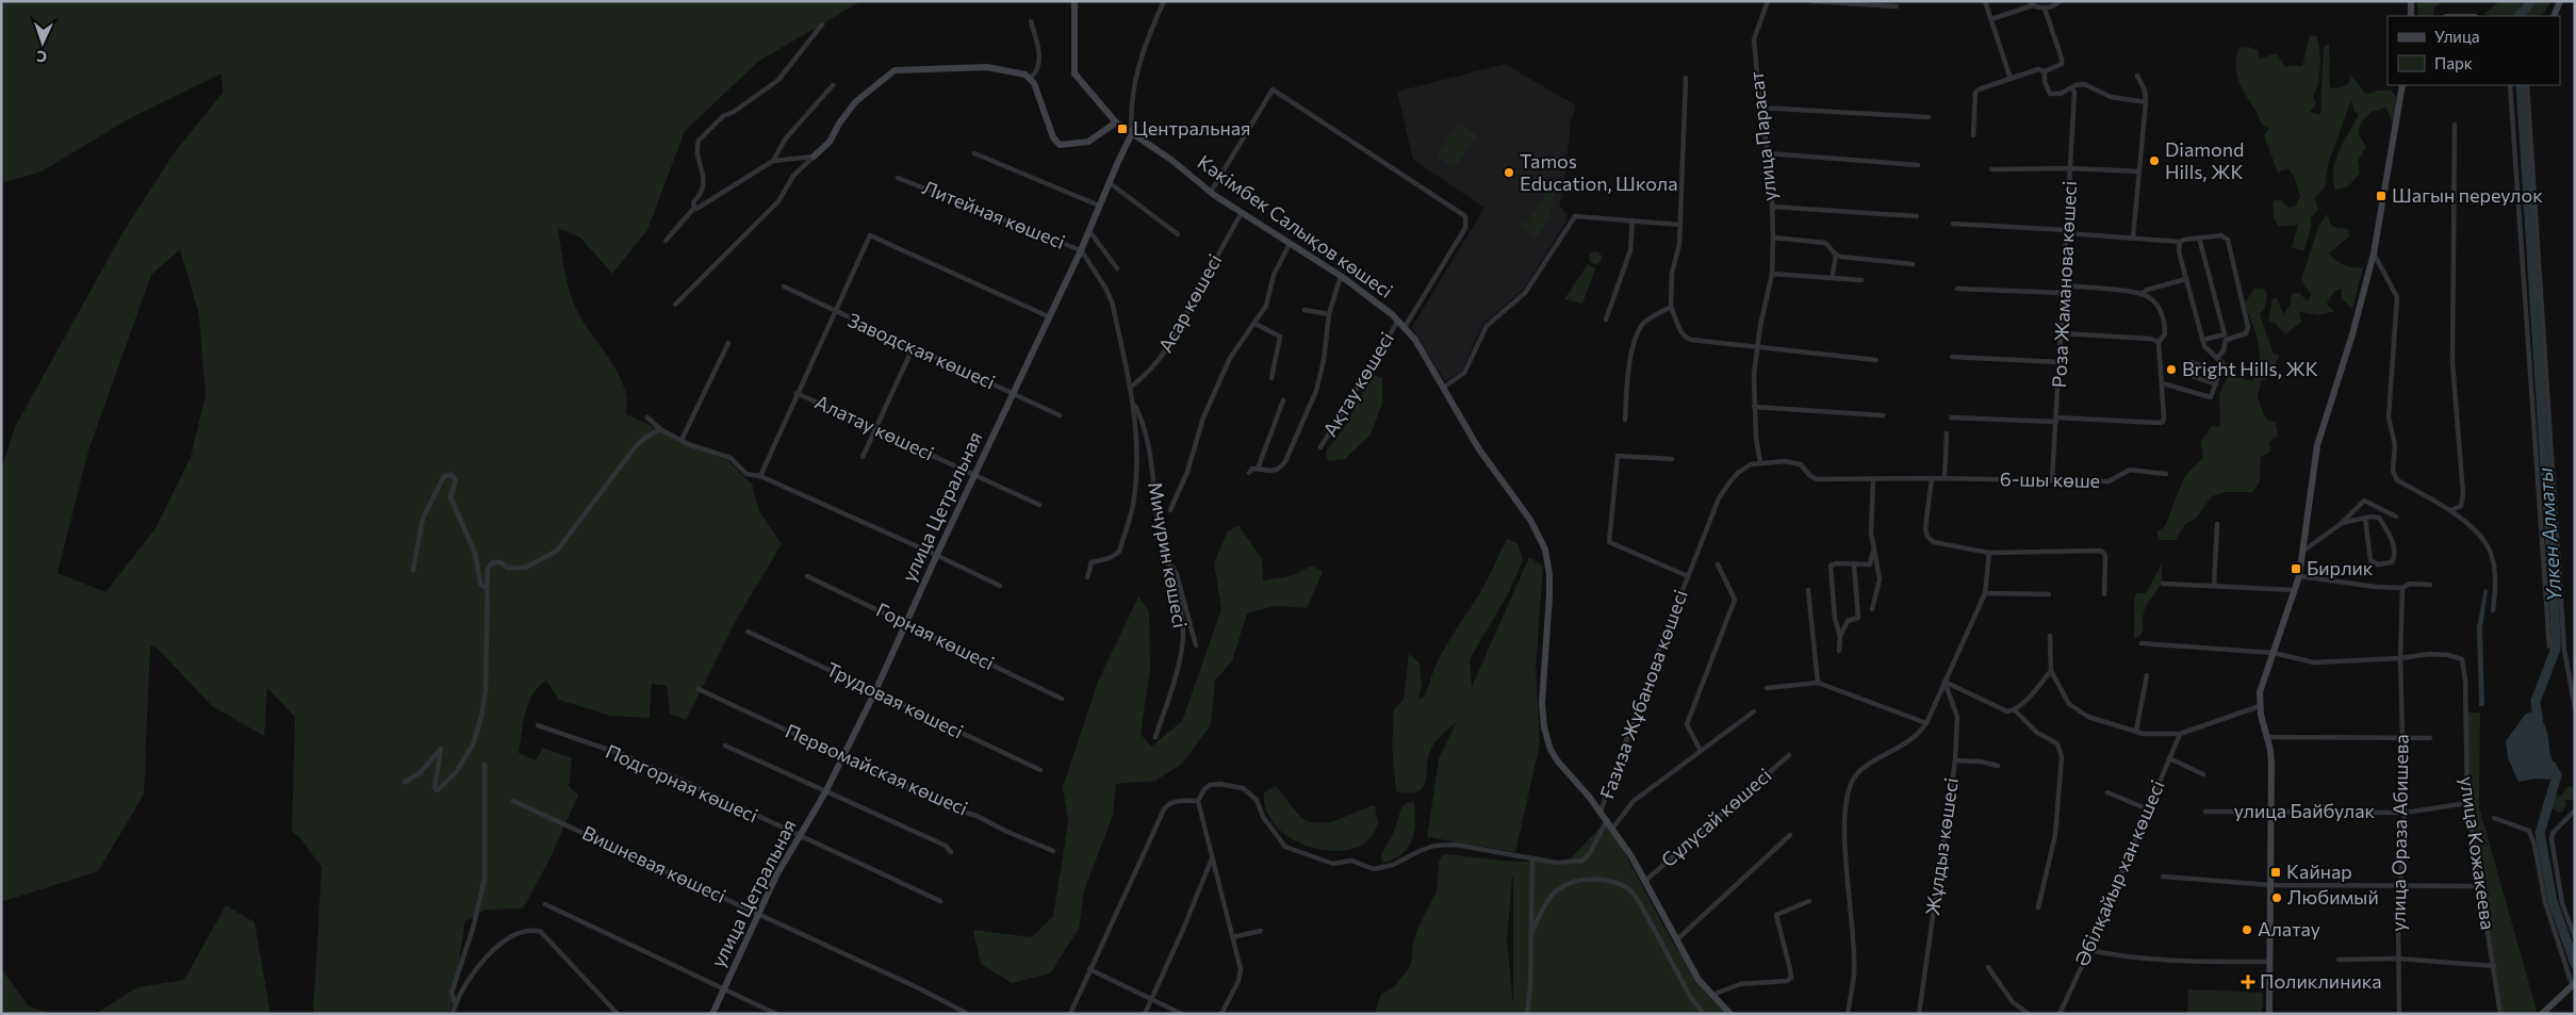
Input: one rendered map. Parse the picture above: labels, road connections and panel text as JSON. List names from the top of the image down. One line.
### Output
{"streets":{"street":["улица Парасат","Литейная көшесі","Кәкімбек Салықов көшесі","Роза Жаманова көшесі","Асар көшесі","Заводская көшесі","Ақтау көшесі","Алатау көшесі","6-шы көше","улица Цетральная","Мичурин көшесі","Горная көшесі","Ғазиза Жұбанова көшесі","Трудовая көшесі","Первомайская көшесі","Подгорная көшесі","улица Байбулак","Сұлусай көшесі","улица Ораза Абишева","Жұлдыз көшесі","улица Кожакеева","Вишневая көшесі","Әбілқайыр хан көшесі"]},"crossings":[["улица Парасат","6-шы көше"],["улица Парасат","Ғазиза Жұбанова көшесі"],["Литейная көшесі","Асар көшесі"],["Литейная көшесі","улица Цетральная"],["Литейная көшесі","Мичурин көшесі"],["Кәкімбек Салықов көшесі","Асар көшесі"],["Кәкімбек Салықов көшесі","Ақтау көшесі"],["Кәкімбек Салықов көшесі","улица Цетральная"],["Кәкімбек Салықов көшесі","Ғазиза Жұбанова көшесі"],["Кәкімбек Салықов көшесі","Сұлусай көшесі"],["Роза Жаманова көшесі","6-шы көше"],["Заводская көшесі","улица Цетральная"],["Алатау көшесі","улица Цетральная"],["6-шы көше","Ғазиза Жұбанова көшесі"],["улица Цетральная","Горная көшесі"],["улица Цетральная","Трудовая көшесі"],["улица Цетральная","Первомайская көшесі"],["улица Цетральная","Подгорная көшесі"],["улица Цетральная","Вишневая көшесі"],["улица Байбулак","улица Ораза Абишева"],["улица Байбулак","улица Кожакеева"],["улица Ораза Абишева","улица Кожакеева"]],"water":["Үлкен Алматы"],"places":{"transit":["Центральная","Шагын переулок","Бирлик","Кайнар"],"other":["Diamond Hills, ЖК","Tamos Education, Школа","Bright Hills, ЖК","Любимый","Алатау"],"health":["Поликлиника"]},"legend":["Улица","Парк"],"north":"bottom"}
